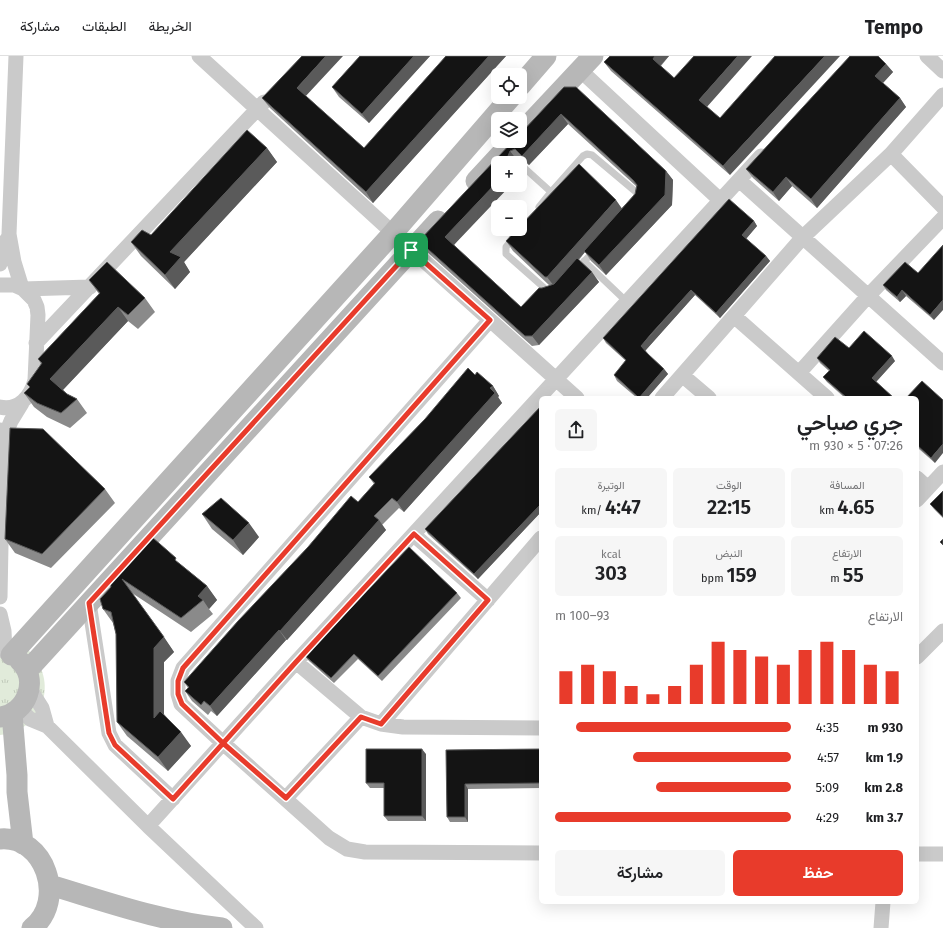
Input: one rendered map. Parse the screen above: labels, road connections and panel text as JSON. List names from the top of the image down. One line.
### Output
{"page":{"header":"Tempo","nav":["الخريطة","الطبقات","مشاركة"],"map_buttons":["+","−"],"heading":["جري صباحي","07:26 · 5 × 930 m"],"stats":[["المسافة","4.65 km"],["الوقت","22:15"],["الوتيرة","4:47 /km"],["الارتفاع","55 m"],["النبض","159 bpm"],["kcal","303"]],"chart":["الارتفاع","93–100 m"],"list":[{"name":"930 m","note":"4:35"},{"name":"1.9 km","note":"4:57"},{"name":"2.8 km","note":"5:09"},{"name":"3.7 km","note":"4:29"}],"buttons":["حفظ","مشاركة"]}}
